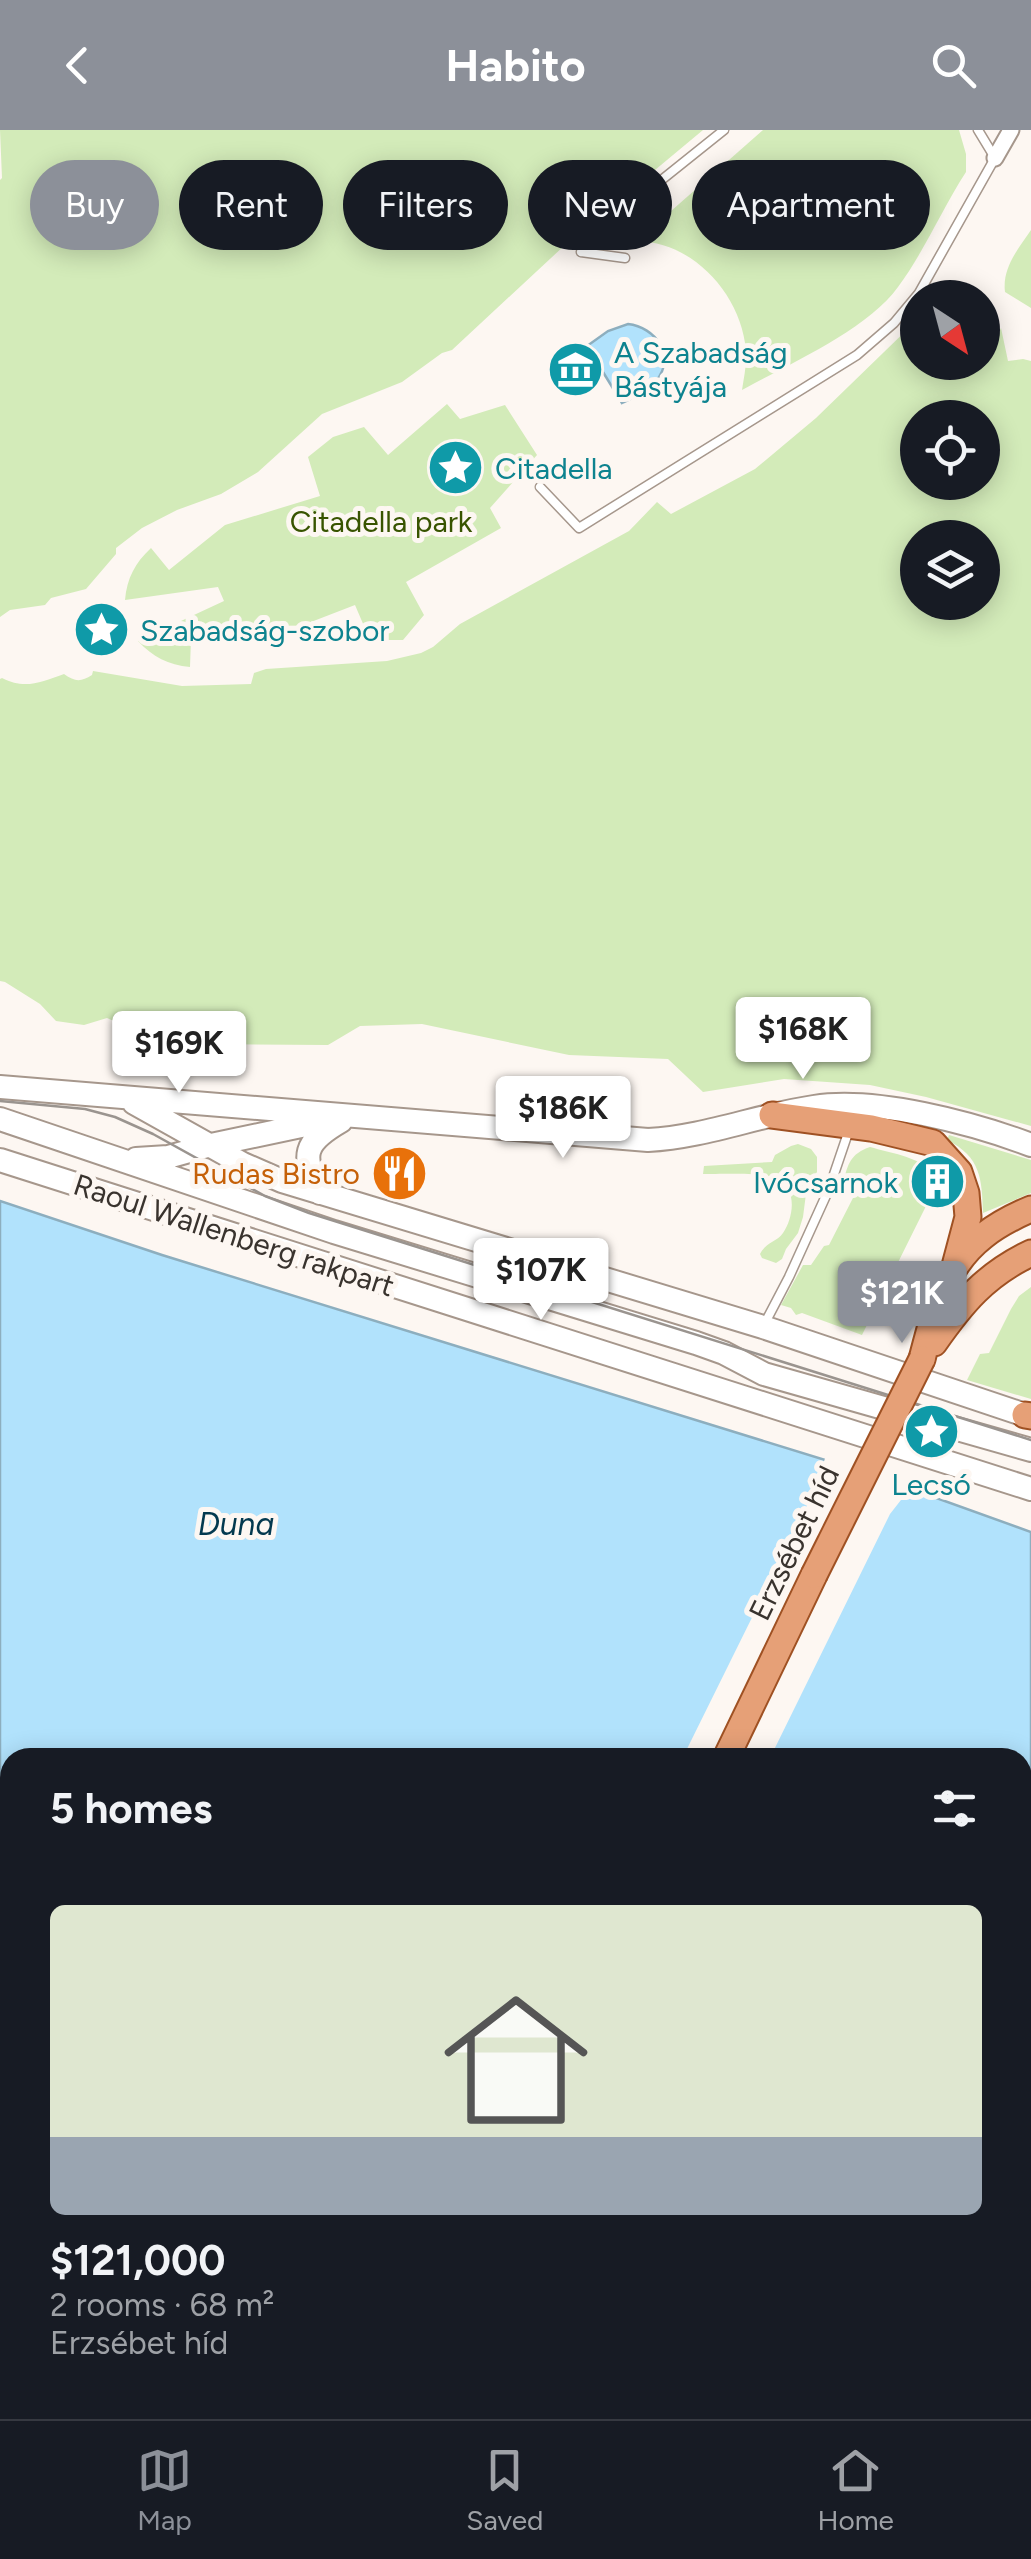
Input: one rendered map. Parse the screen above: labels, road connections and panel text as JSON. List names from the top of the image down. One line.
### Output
{"streets":{"main road":["Raoul Wallenberg rakpart","Erzsébet híd"]},"water":["Duna"],"parks":["Citadella park"],"places":{"museum":["A Szabadság Bástyája"],"place":["Citadella","Szabadság-szobor","Lecsó"],"restaurant":["Rudas Bistro"],"building":["Ivócsarnok"]},"north":"bottom right","page":{"header":"Habito","chip":["Buy","Rent","Filters","New","Apartment"],"price":["$168K","$169K","$186K","$107K","$121K"],"heading":"5 homes","list":[{"name":"$121,000","note":"2 rooms · 68 m² · Erzsébet híd"}],"tabs":["Map","Saved","Home"]}}
